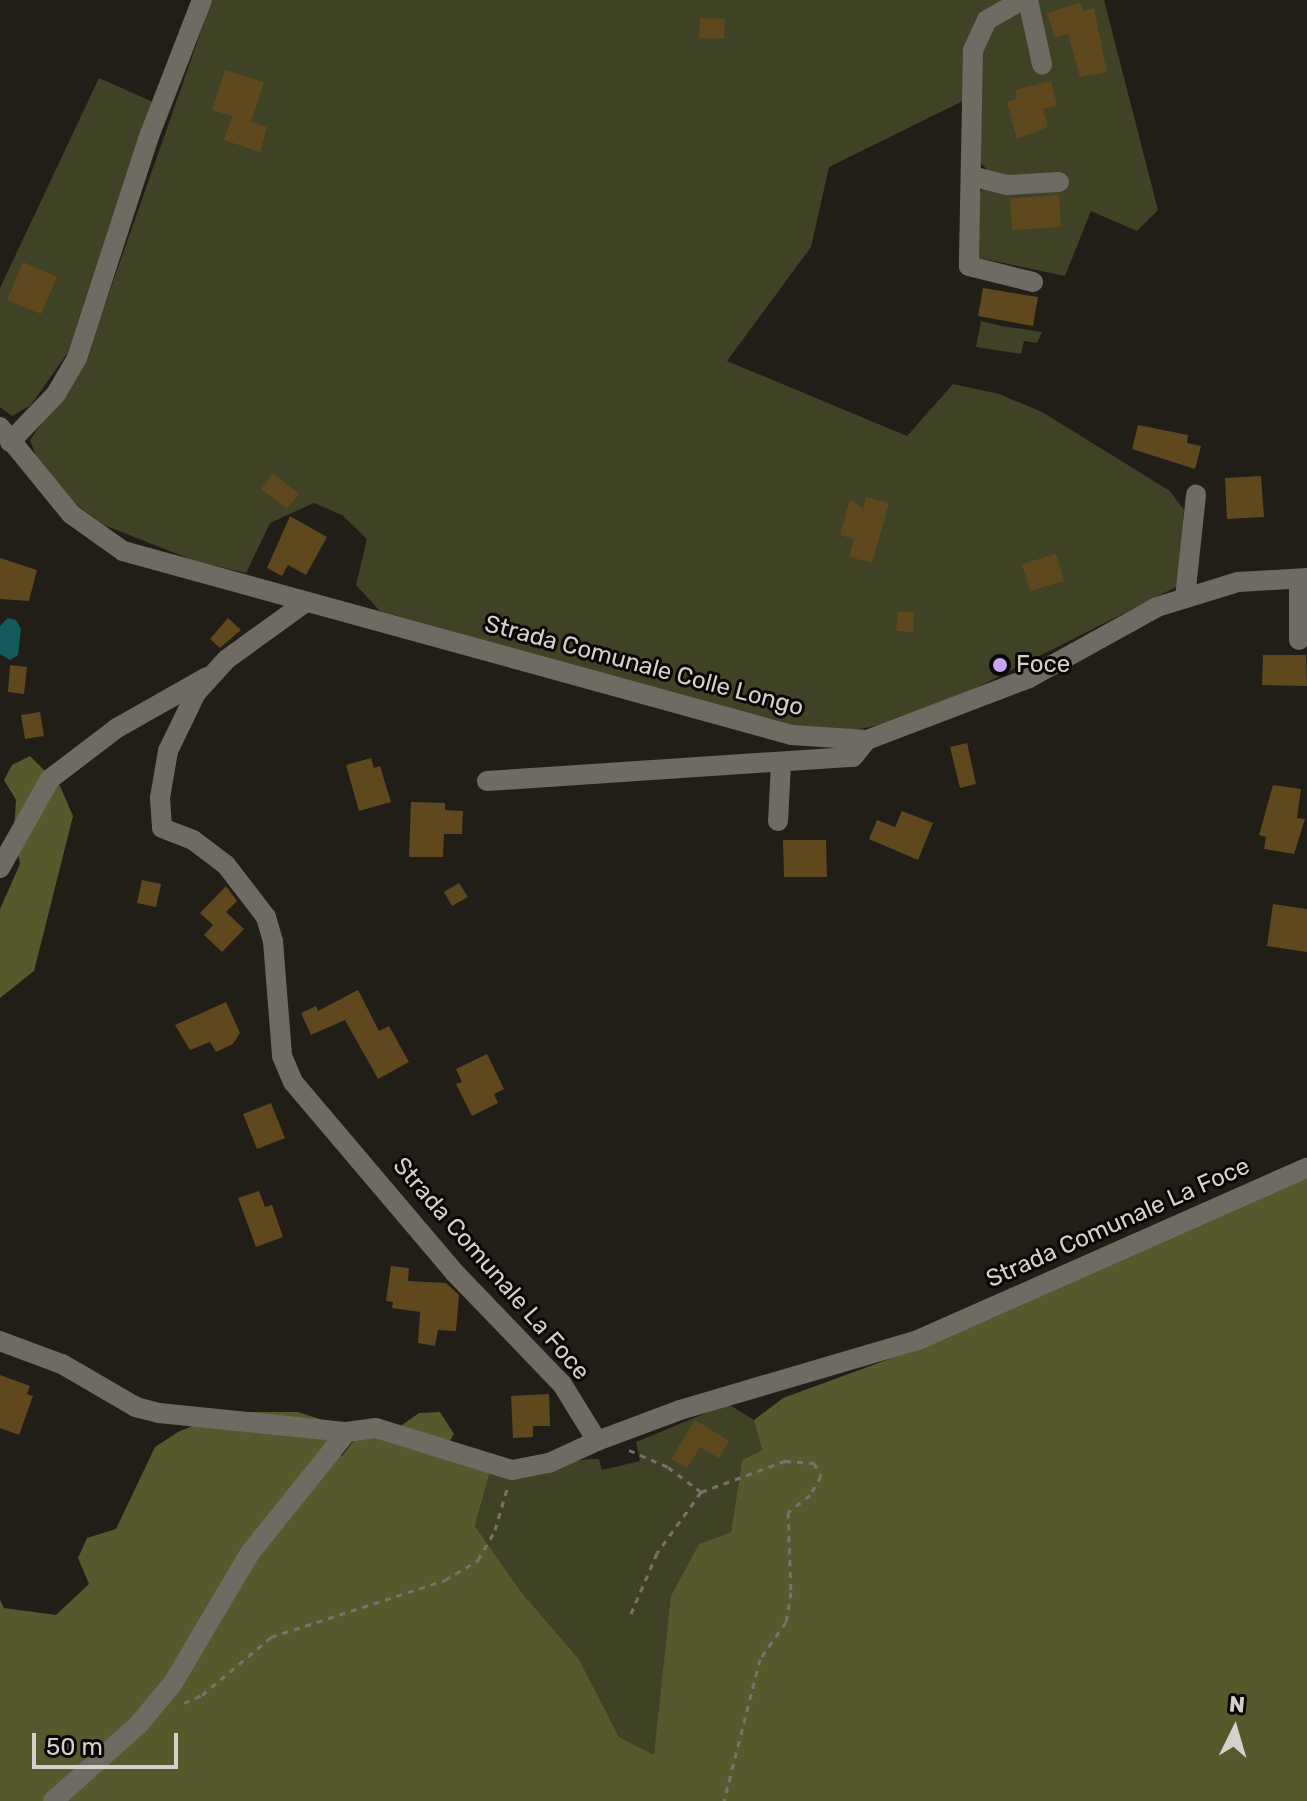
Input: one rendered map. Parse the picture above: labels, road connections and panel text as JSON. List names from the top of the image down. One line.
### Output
{"streets":{"street":["Strada Comunale Colle Longo","Strada Comunale La Foce"]},"crossings":[["Strada Comunale Colle Longo","Strada Comunale La Foce"]],"places":["Foce"],"scale_bar":"50 m","north":"top"}
